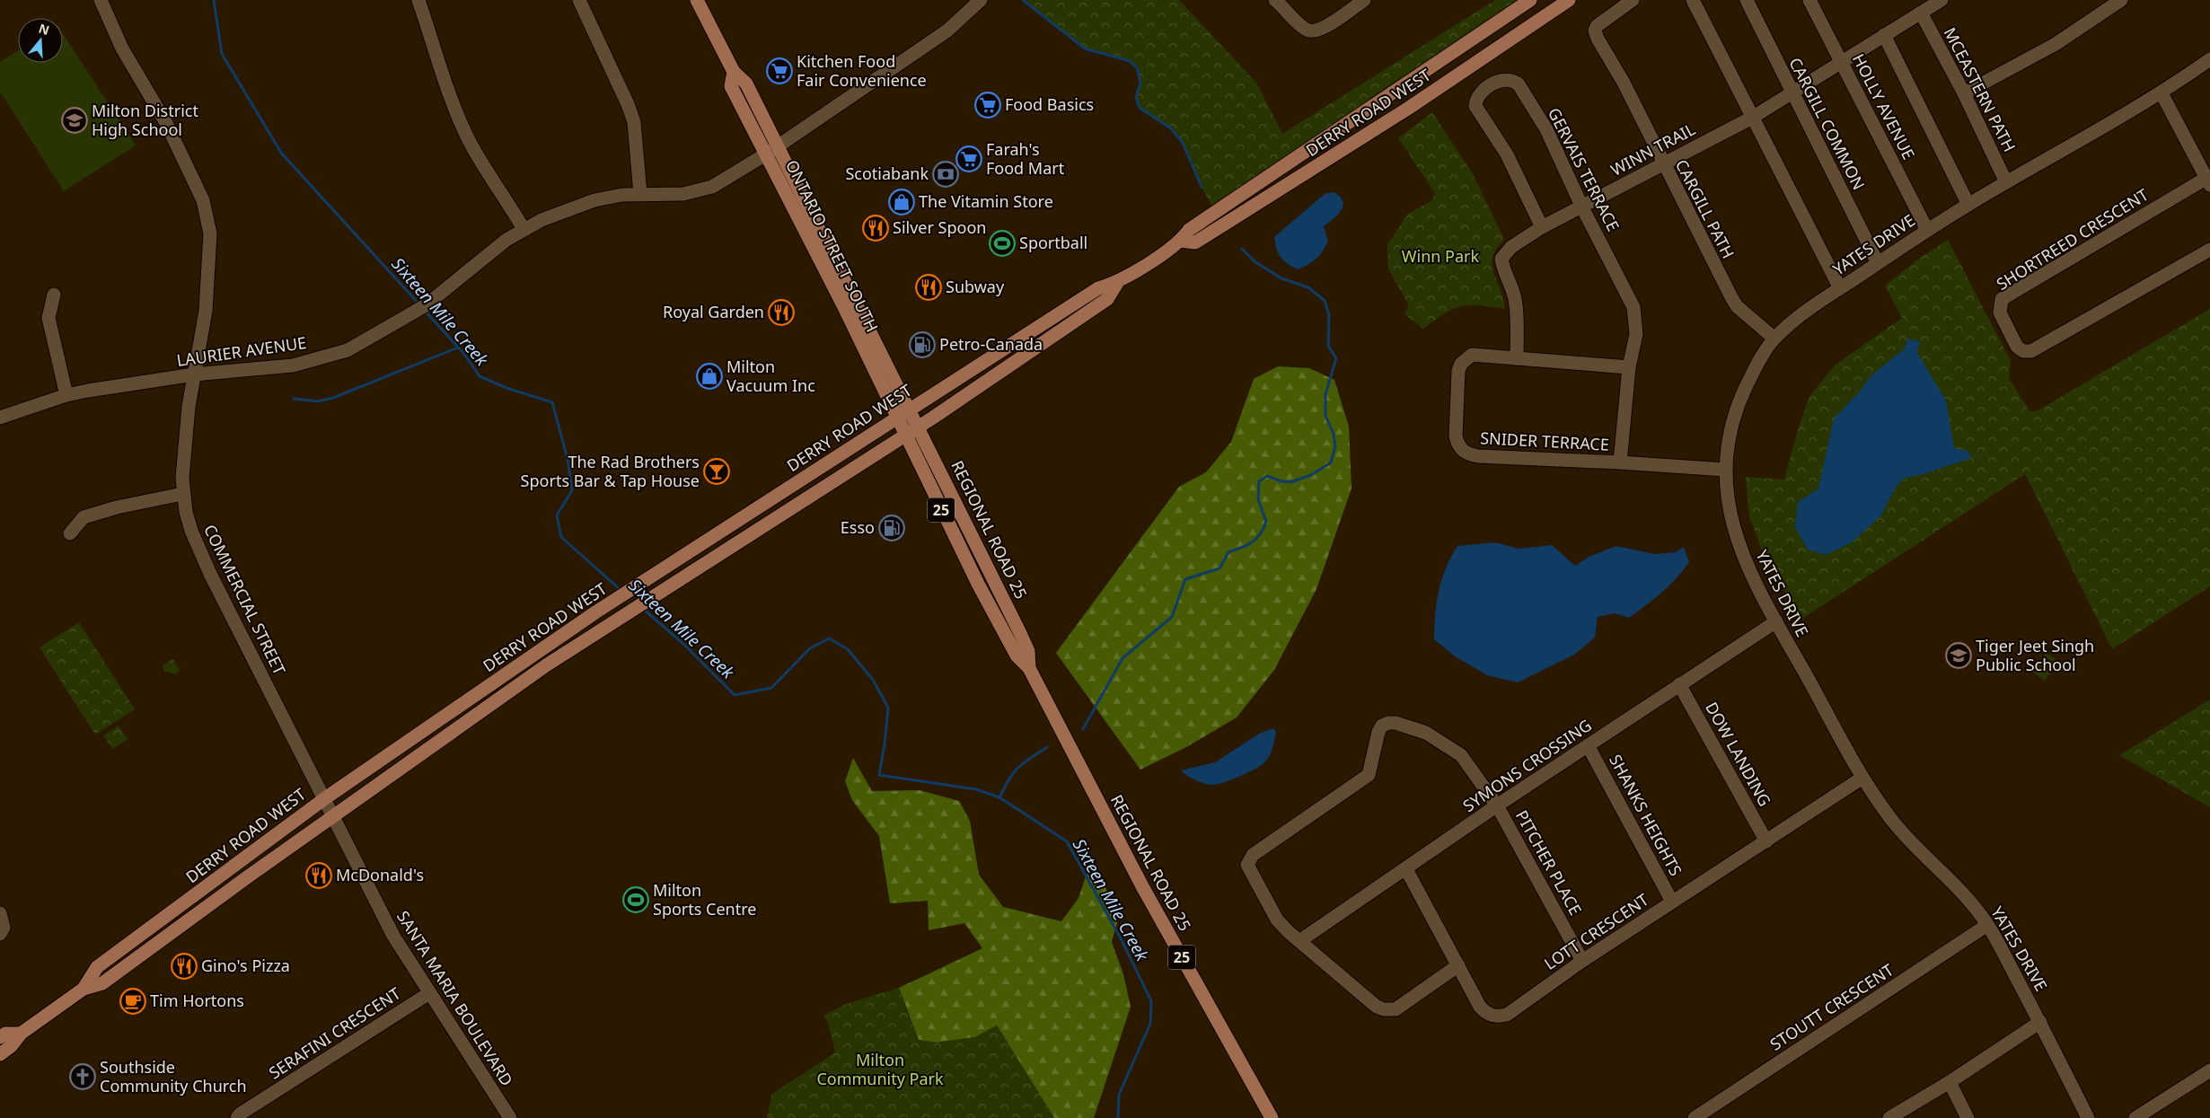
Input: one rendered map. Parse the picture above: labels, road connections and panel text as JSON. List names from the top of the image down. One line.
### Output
{"streets":{"main road":["DERRY ROAD WEST","ONTARIO STREET SOUTH","25","REGIONAL ROAD 25"],"street":["MCEASTERN PATH","HOLLY AVENUE","CARGILL COMMON","WINN TRAIL","GERVAIS TERRACE","CARGILL PATH","SHORTREED CRESCENT","YATES DRIVE","LAURIER AVENUE","SNIDER TERRACE","COMMERCIAL STREET","DOW LANDING","SYMONS CROSSING","SHANKS HEIGHTS","PITCHER PLACE","LOTT CRESCENT","SANTA MARIA BOULEVARD","STOUTT CRESCENT","SERAFINI CRESCENT"]},"crossings":[["MCEASTERN PATH","WINN TRAIL"],["MCEASTERN PATH","YATES DRIVE"],["HOLLY AVENUE","WINN TRAIL"],["HOLLY AVENUE","YATES DRIVE"],["DERRY ROAD WEST","ONTARIO STREET SOUTH"],["DERRY ROAD WEST","REGIONAL ROAD 25"],["DERRY ROAD WEST","COMMERCIAL STREET"],["DERRY ROAD WEST","SANTA MARIA BOULEVARD"],["CARGILL COMMON","WINN TRAIL"],["CARGILL COMMON","YATES DRIVE"],["WINN TRAIL","GERVAIS TERRACE"],["WINN TRAIL","CARGILL PATH"],["WINN TRAIL","SNIDER TERRACE"],["GERVAIS TERRACE","SNIDER TERRACE"],["CARGILL PATH","YATES DRIVE"],["YATES DRIVE","SNIDER TERRACE"],["YATES DRIVE","SYMONS CROSSING"],["YATES DRIVE","LOTT CRESCENT"],["YATES DRIVE","STOUTT CRESCENT"],["ONTARIO STREET SOUTH","LAURIER AVENUE"],["ONTARIO STREET SOUTH","REGIONAL ROAD 25"],["LAURIER AVENUE","COMMERCIAL STREET"],["COMMERCIAL STREET","SANTA MARIA BOULEVARD"],["DOW LANDING","SYMONS CROSSING"],["DOW LANDING","LOTT CRESCENT"],["SYMONS CROSSING","SHANKS HEIGHTS"],["SYMONS CROSSING","PITCHER PLACE"],["SYMONS CROSSING","LOTT CRESCENT"],["SHANKS HEIGHTS","LOTT CRESCENT"],["PITCHER PLACE","LOTT CRESCENT"],["SANTA MARIA BOULEVARD","SERAFINI CRESCENT"]],"water":["Sixteen Mile Creek"],"parks":["Winn Park","Milton Community Park"],"places":{"supermarket":["Kitchen Food Fair Convenience","Food Basics","Farah's Food Mart"],"school or university":["Milton District High School","Tiger Jeet Singh Public School"],"bank":["Scotiabank"],"shop":["The Vitamin Store","Milton Vacuum Inc"],"restaurant":["Silver Spoon","Subway","Royal Garden","McDonald's","Gino's Pizza"],"sports":["Sportball","Milton Sports Centre"],"fuel station":["Petro-Canada","Esso"],"bar":["The Rad Brothers Sports Bar & Tap House"],"cafe":["Tim Hortons"],"church":["Southside Community Church"]},"north":"top"}
